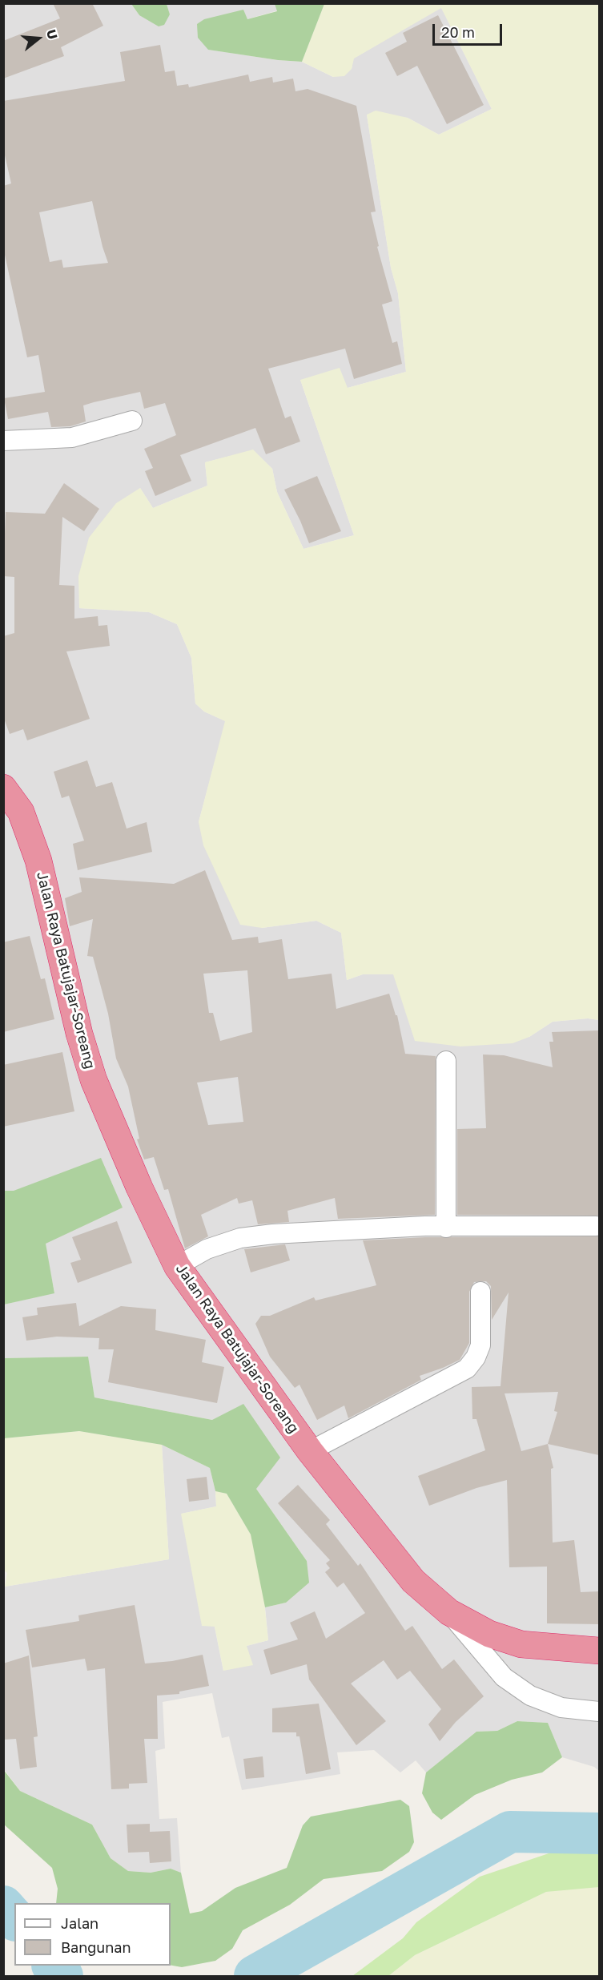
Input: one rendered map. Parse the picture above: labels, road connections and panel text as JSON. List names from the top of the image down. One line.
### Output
{"streets":{"highway":["Jalan Raya Batujajar-Soreang"]},"legend":["Jalan","Bangunan"],"scale_bar":"20 m","north":"right"}
